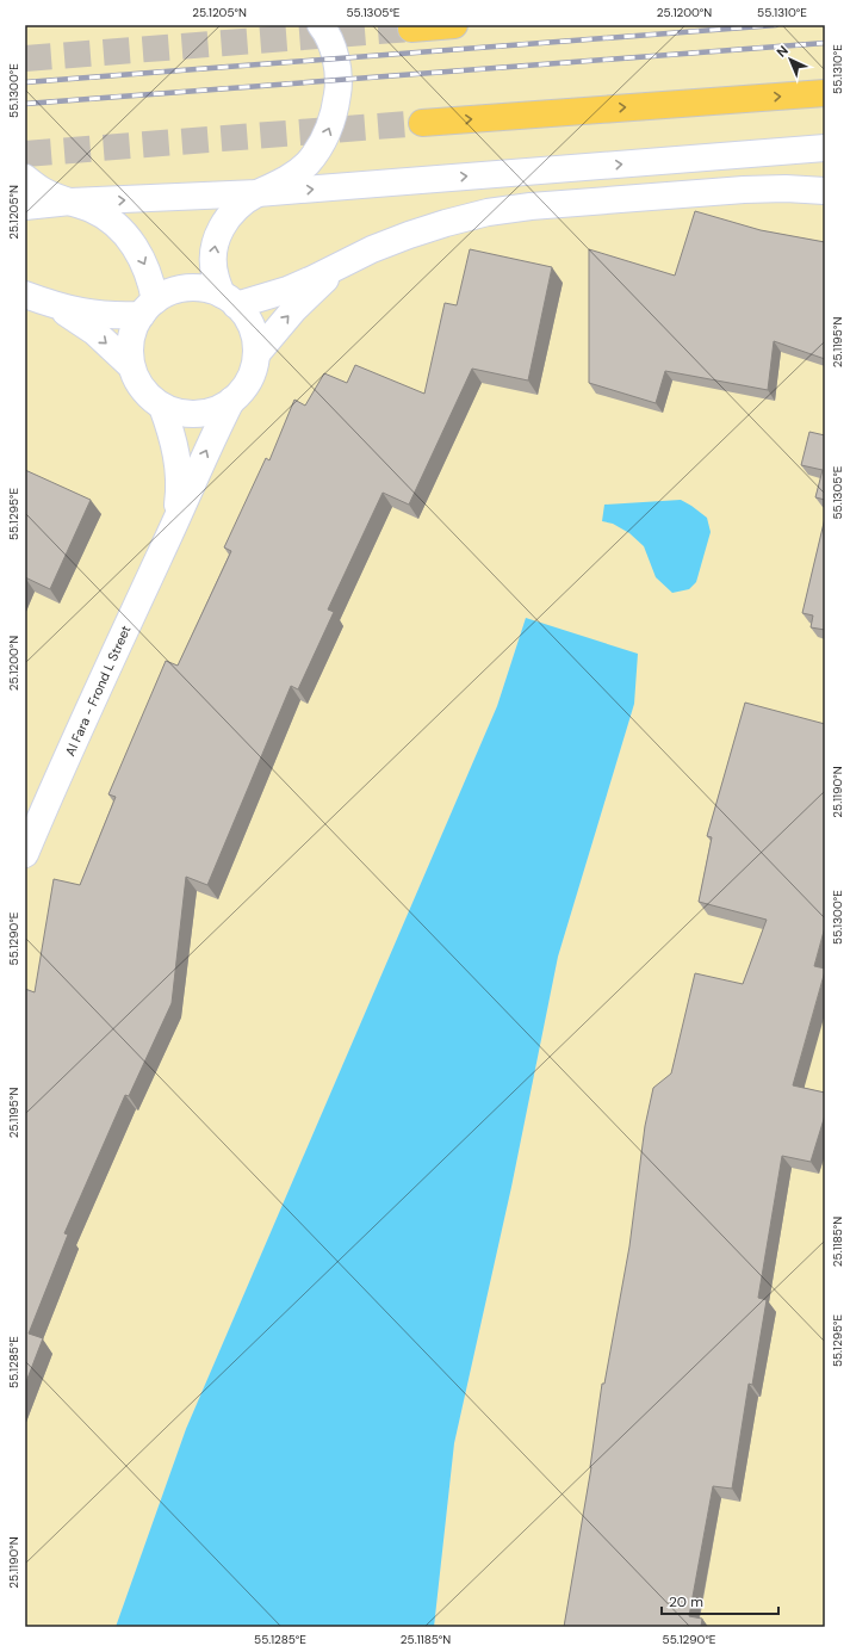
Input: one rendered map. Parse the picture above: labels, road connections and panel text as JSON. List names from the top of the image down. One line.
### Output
{"streets":{"street":["Al Fara - Frond L Street"]},"scale_bar":"20 m","north":"top left","coordinates":["25.1205°N","55.1305°E","25.1200°N","55.1310°E","55.1300°E","25.1195°N","55.1295°E","25.1190°N","55.1290°E","25.1185°N","55.1285°E"]}
